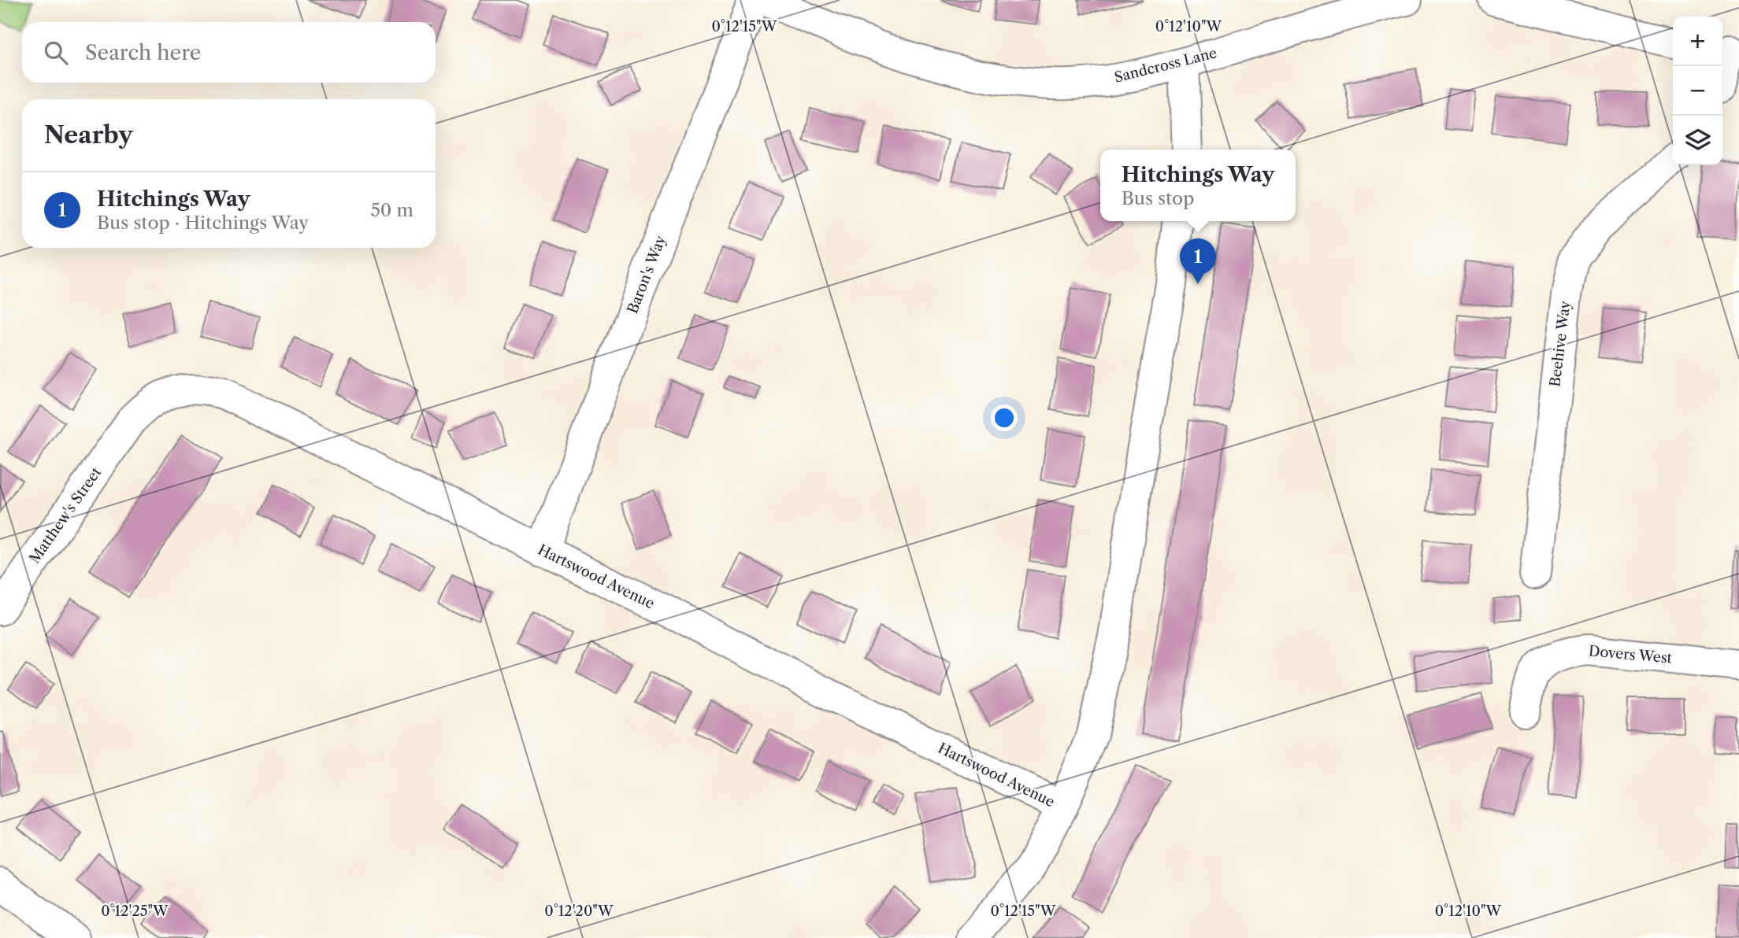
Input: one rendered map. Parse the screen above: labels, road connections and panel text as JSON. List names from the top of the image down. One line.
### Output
{"streets":{"street":["Sandcross Lane","Baron's Way","Beehive Way","Matthew's Street","Hartswood Avenue","Dovers West"]},"crossings":[["Baron's Way","Hartswood Avenue"],["Matthew's Street","Hartswood Avenue"]],"page":{"map_buttons":["+","−"],"search":"Search here","heading":"Nearby","popup":["Hitchings Way","Bus stop"],"list":[{"mark":"1","name":"Hitchings Way","note":"Bus stop · Hitchings Way","value":"50 m"}],"pins":"1"},"coordinates":["0°12'15\"W","0°12'10\"W","0°12'25\"W","0°12'20\"W"]}
